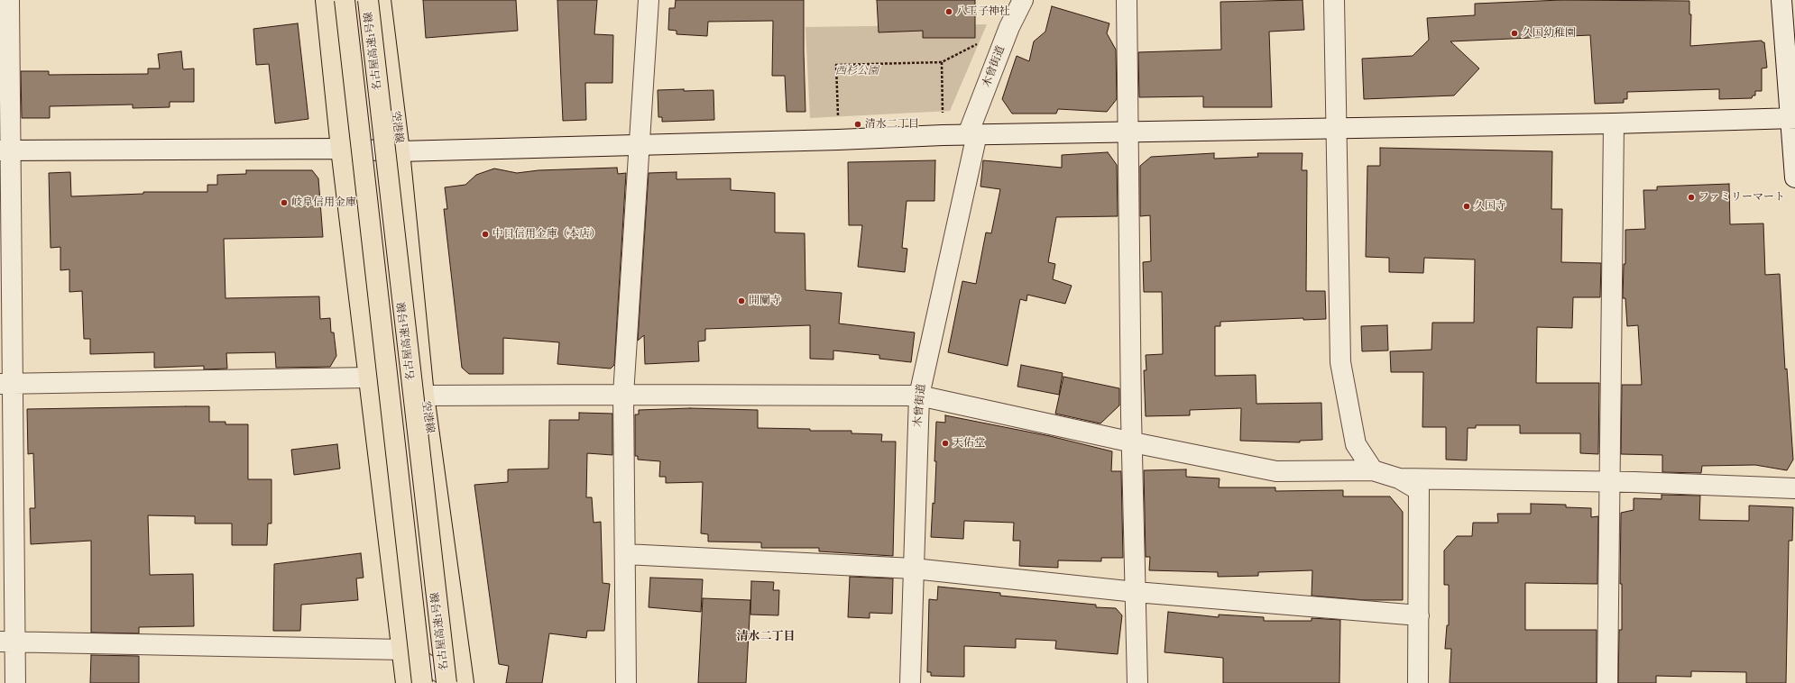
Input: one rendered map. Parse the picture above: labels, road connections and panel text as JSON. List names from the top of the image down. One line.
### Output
{"streets":{"highway":["名古屋高速1号線","空港線"],"street":["木曾街道"]},"districts":["清水二丁目"],"parks":["西杉公園"],"places":["八王子神社","久国幼稚園","清水二丁目","ファミリーマート","岐阜信用金庫","久国寺","中日信用金庫（本店）","開闡寺","天佑堂"]}
